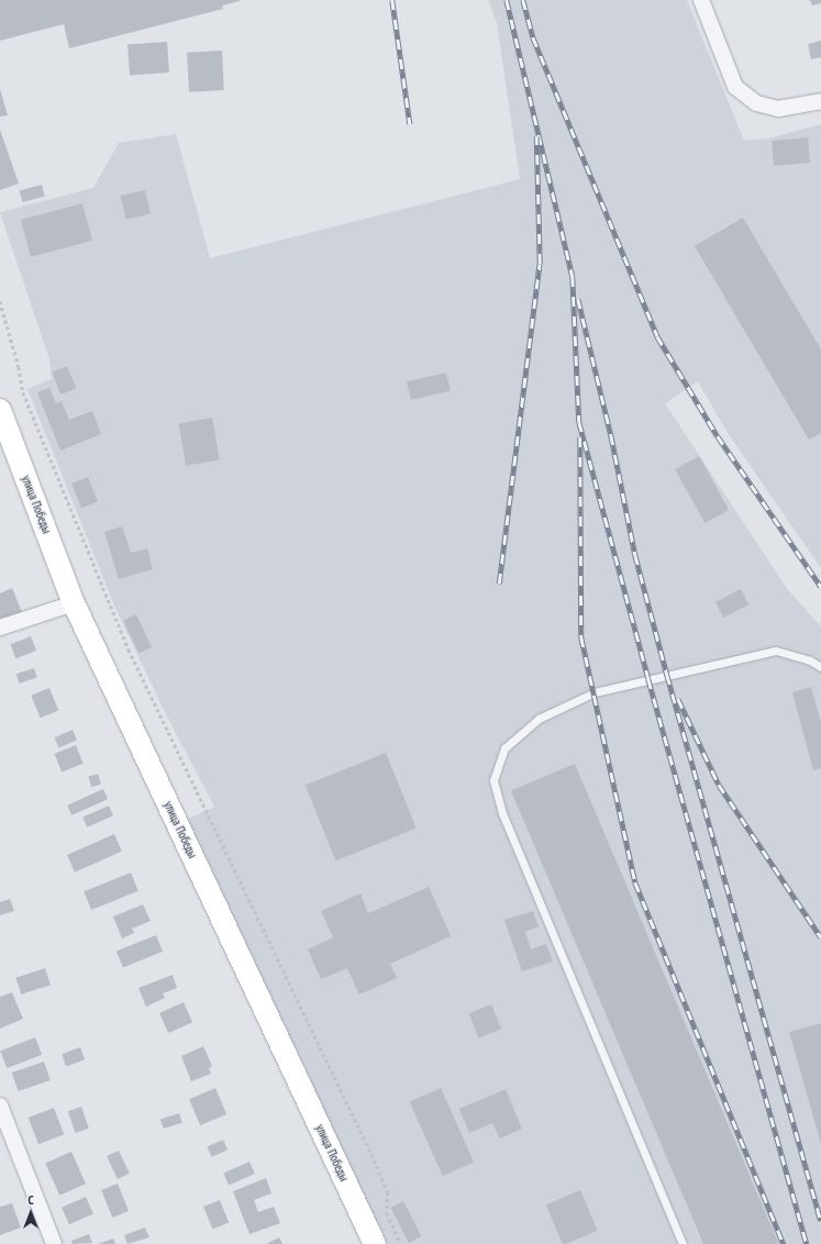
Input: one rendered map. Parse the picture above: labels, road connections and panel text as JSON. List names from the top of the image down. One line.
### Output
{"streets":{"street":["улица Победы"]},"north":"top"}
